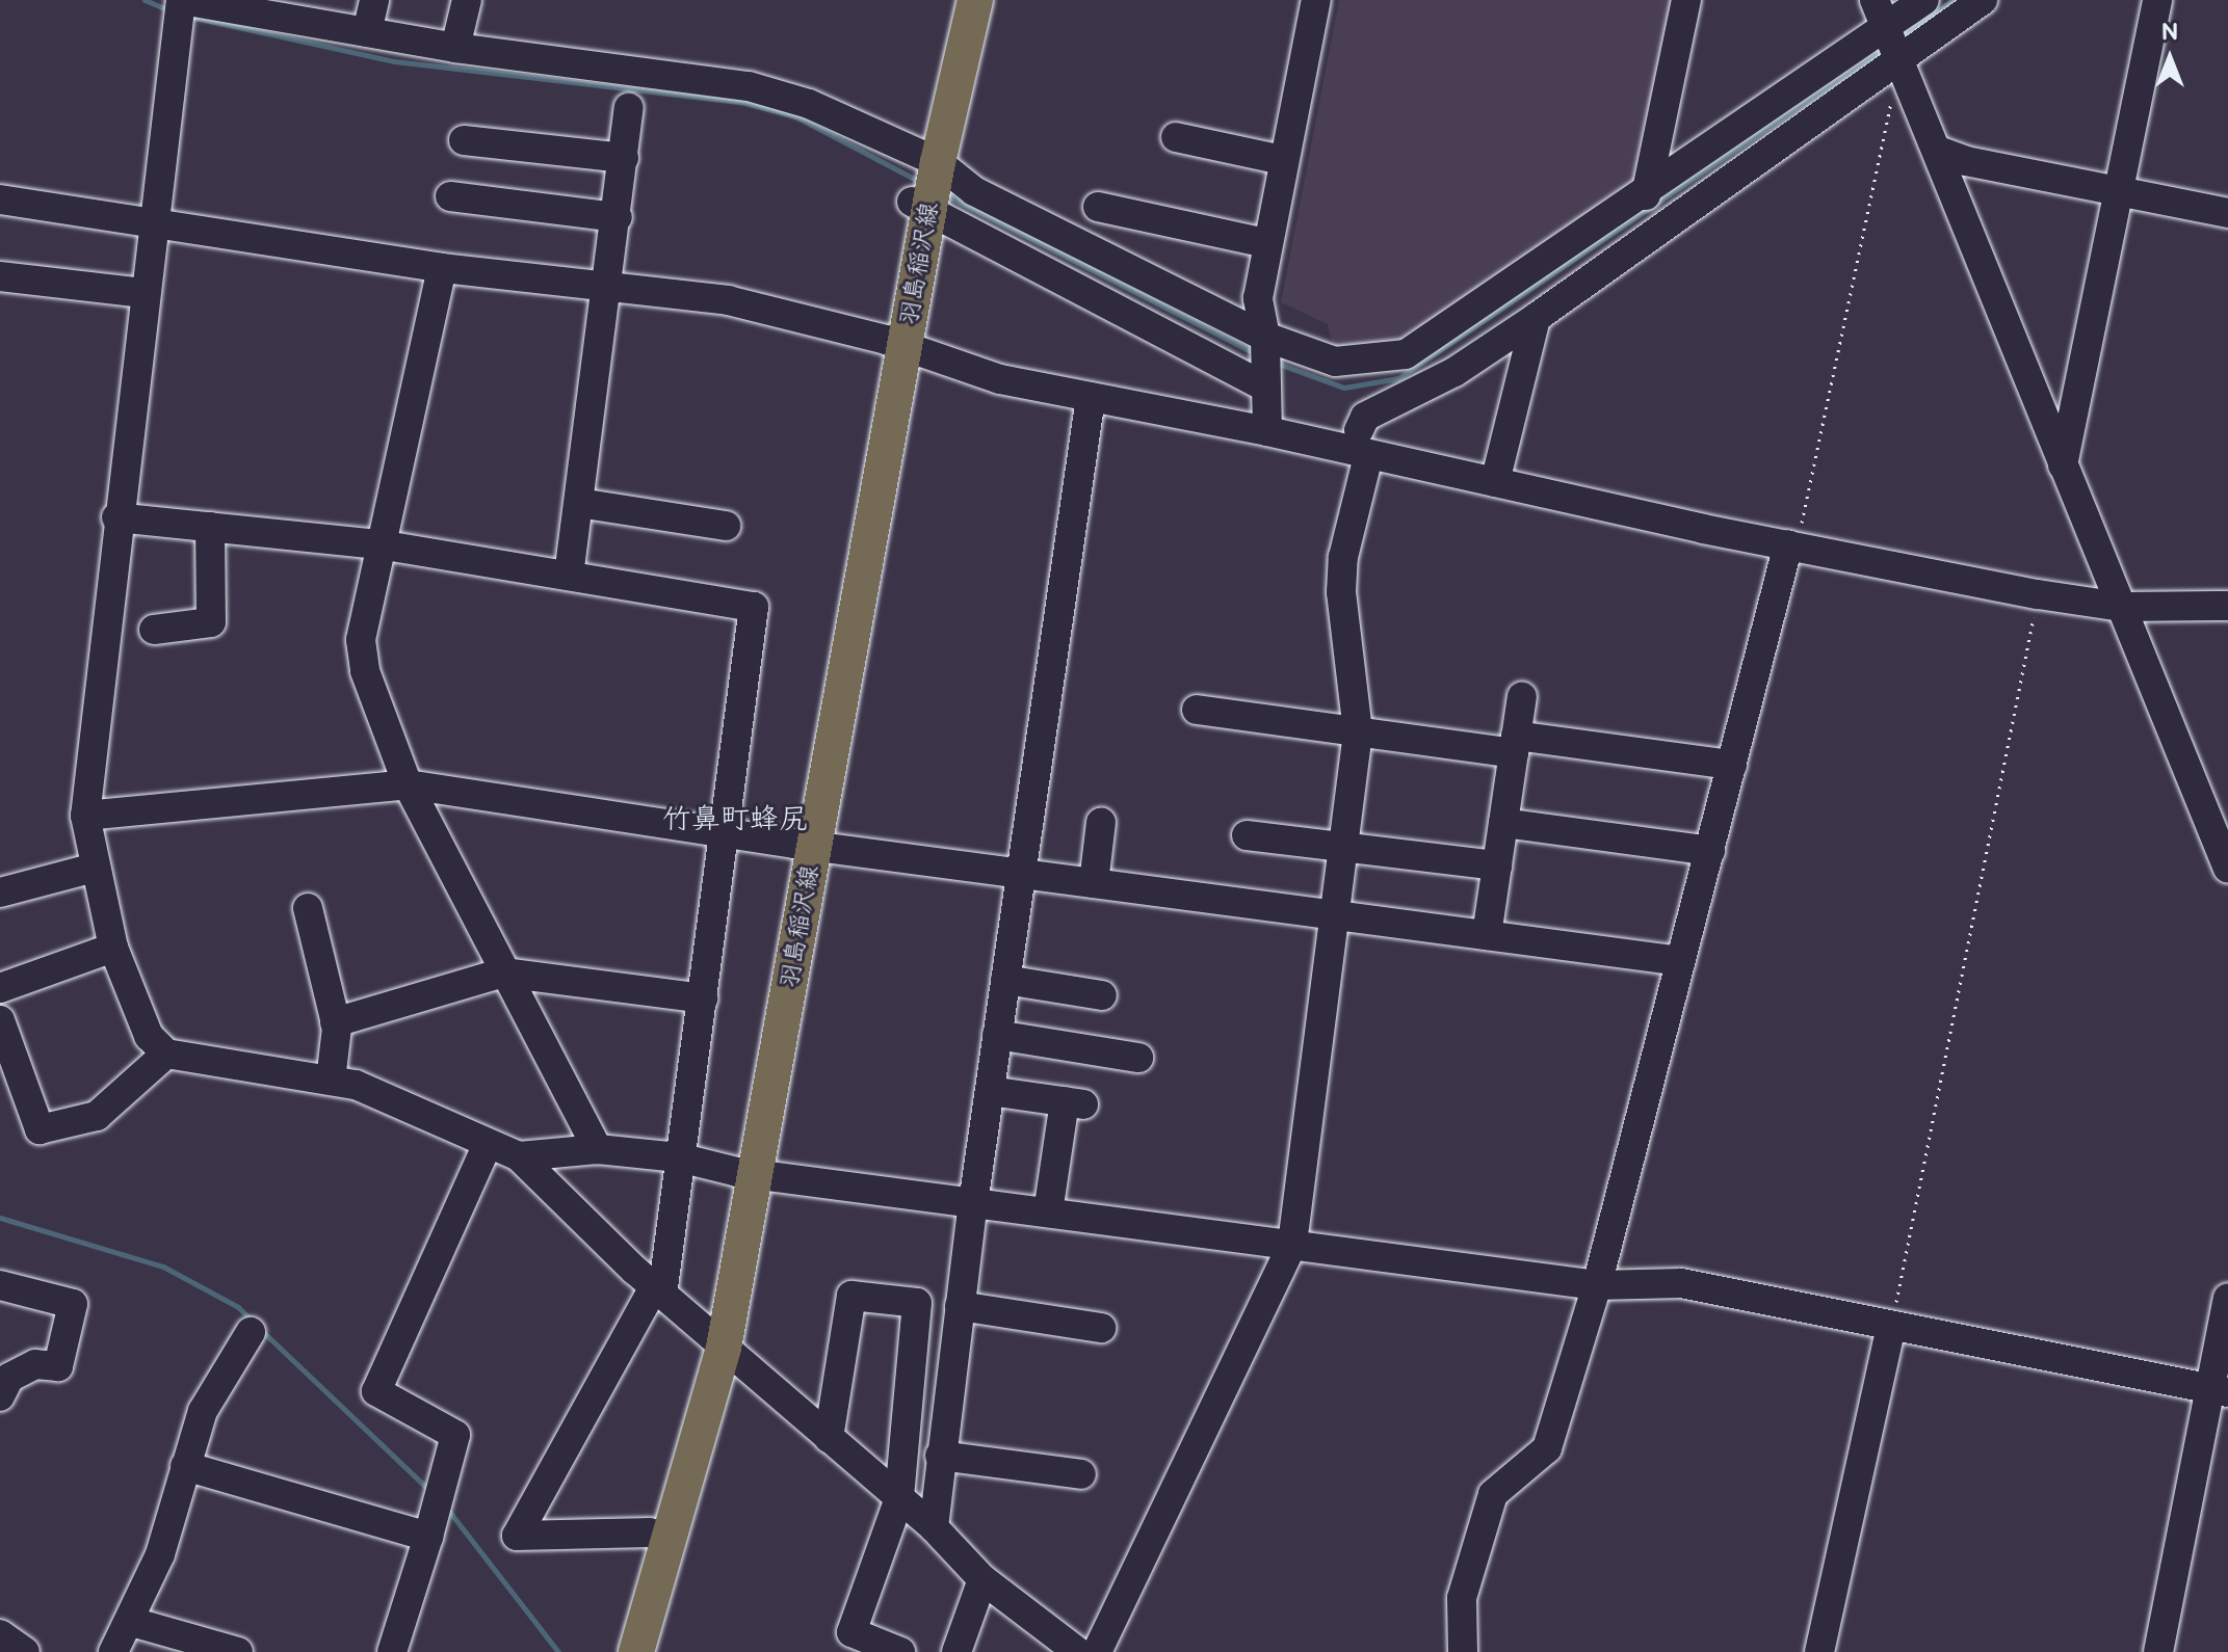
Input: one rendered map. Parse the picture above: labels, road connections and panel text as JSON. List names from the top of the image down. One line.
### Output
{"streets":{"main road":["羽島稲沢線"]},"districts":["竹鼻町蜂尻"],"north":"top"}
